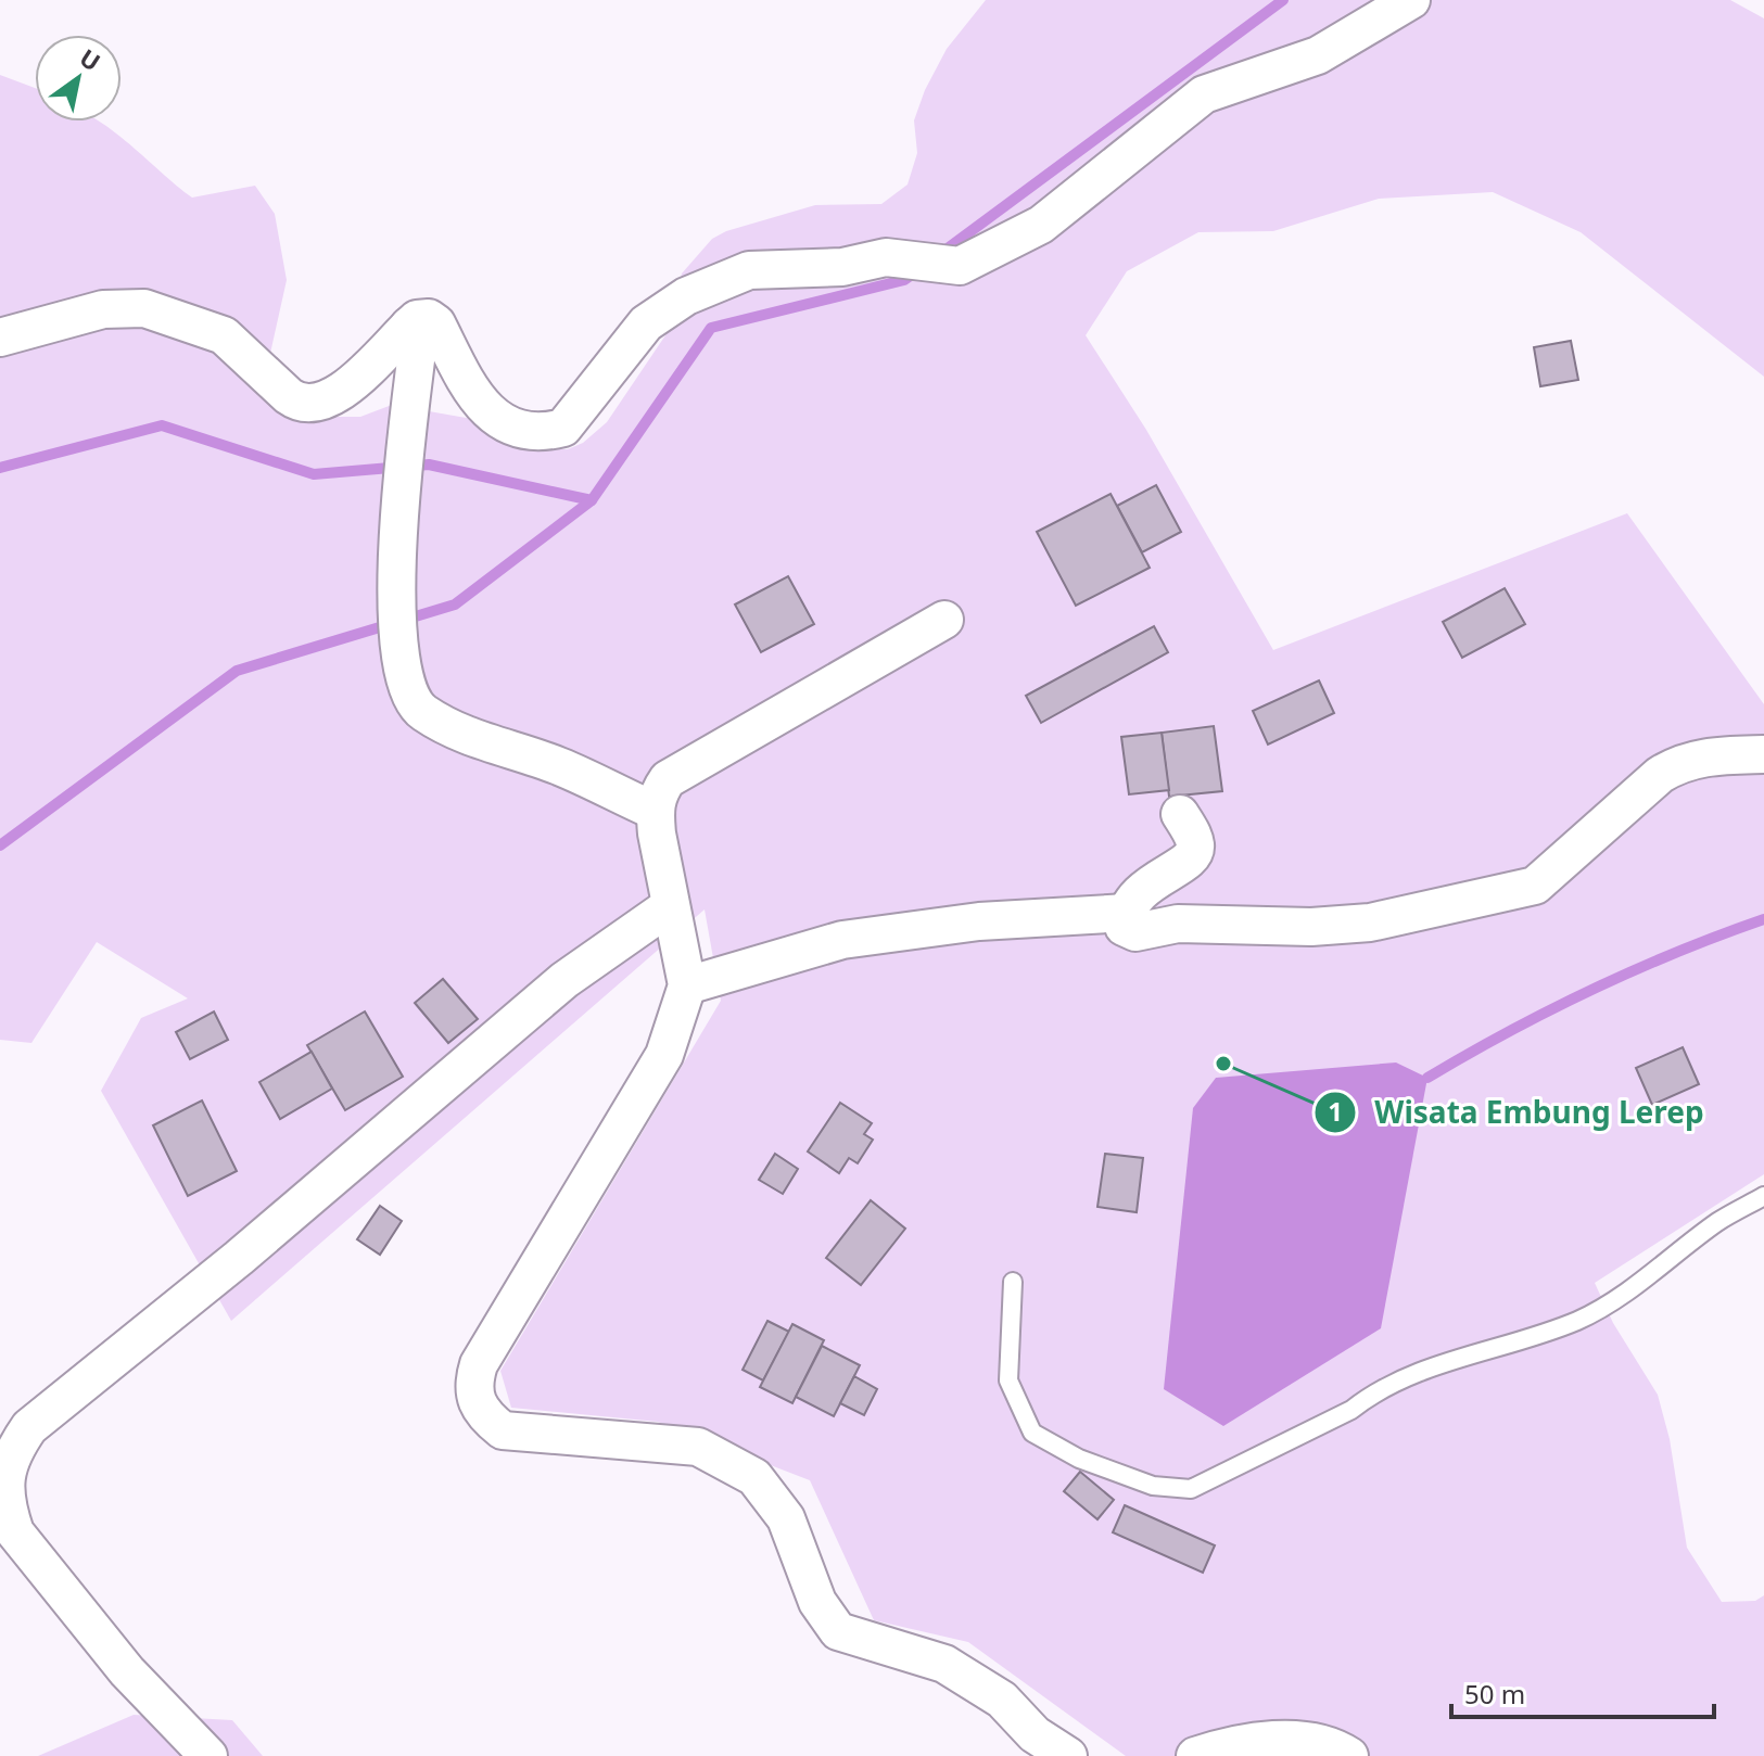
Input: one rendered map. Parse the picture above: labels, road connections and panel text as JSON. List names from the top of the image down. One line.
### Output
{"places":["Wisata Embung Lerep"],"scale_bar":"50 m","north":"top right"}
